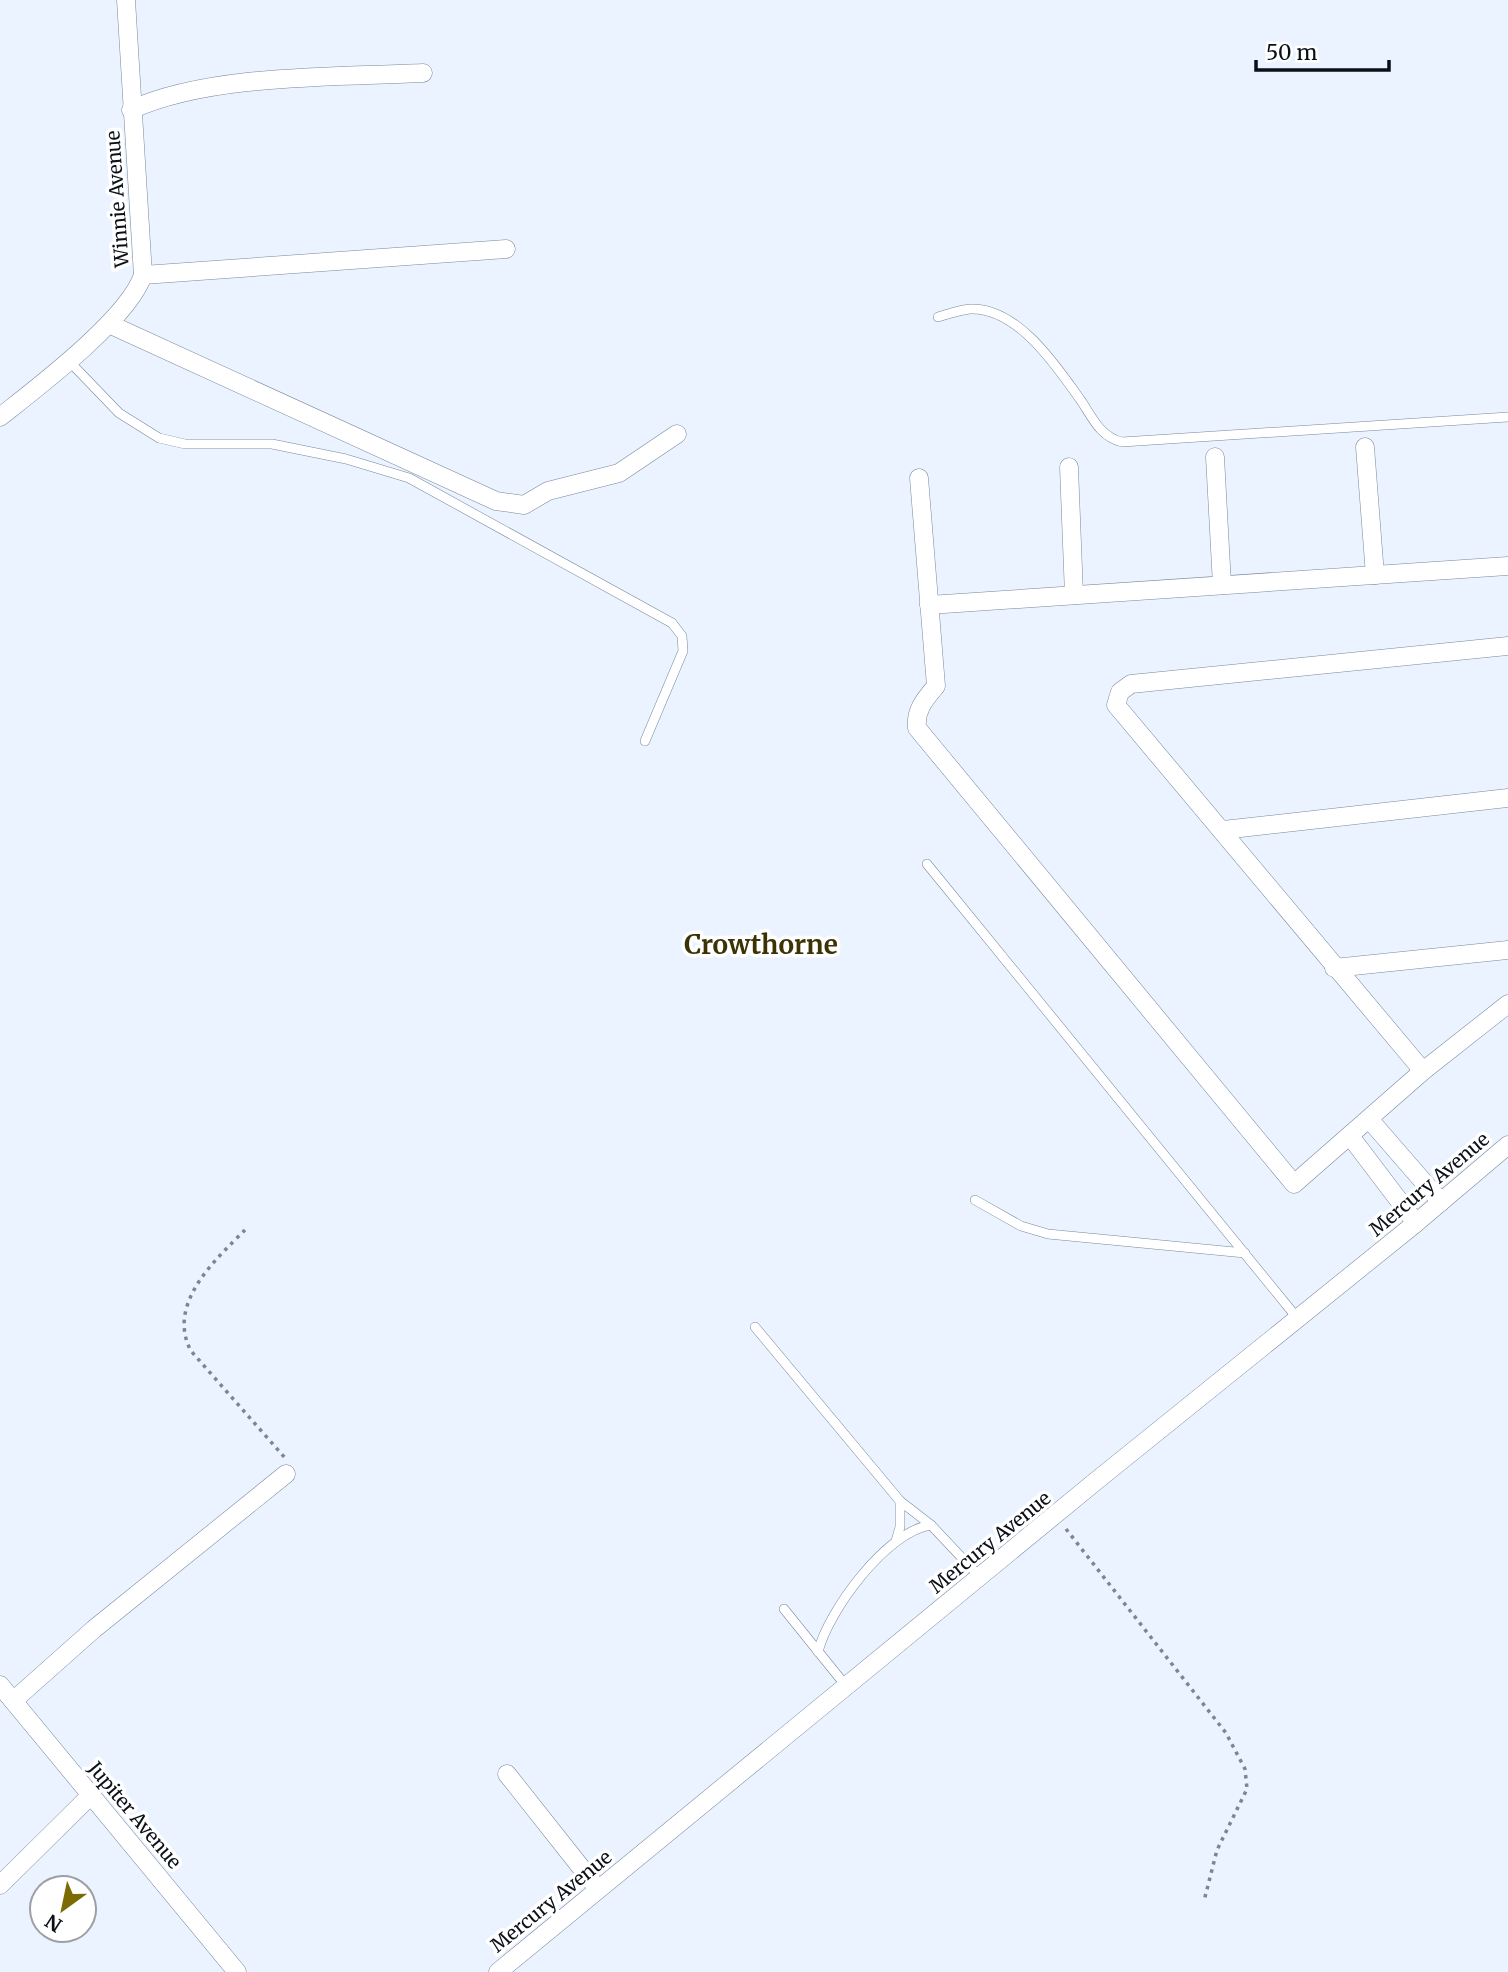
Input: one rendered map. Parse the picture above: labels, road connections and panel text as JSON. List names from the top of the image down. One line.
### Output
{"streets":{"street":["Winnie Avenue","Mercury Avenue","Jupiter Avenue"]},"districts":["Crowthorne"],"scale_bar":"50 m","north":"bottom left"}
